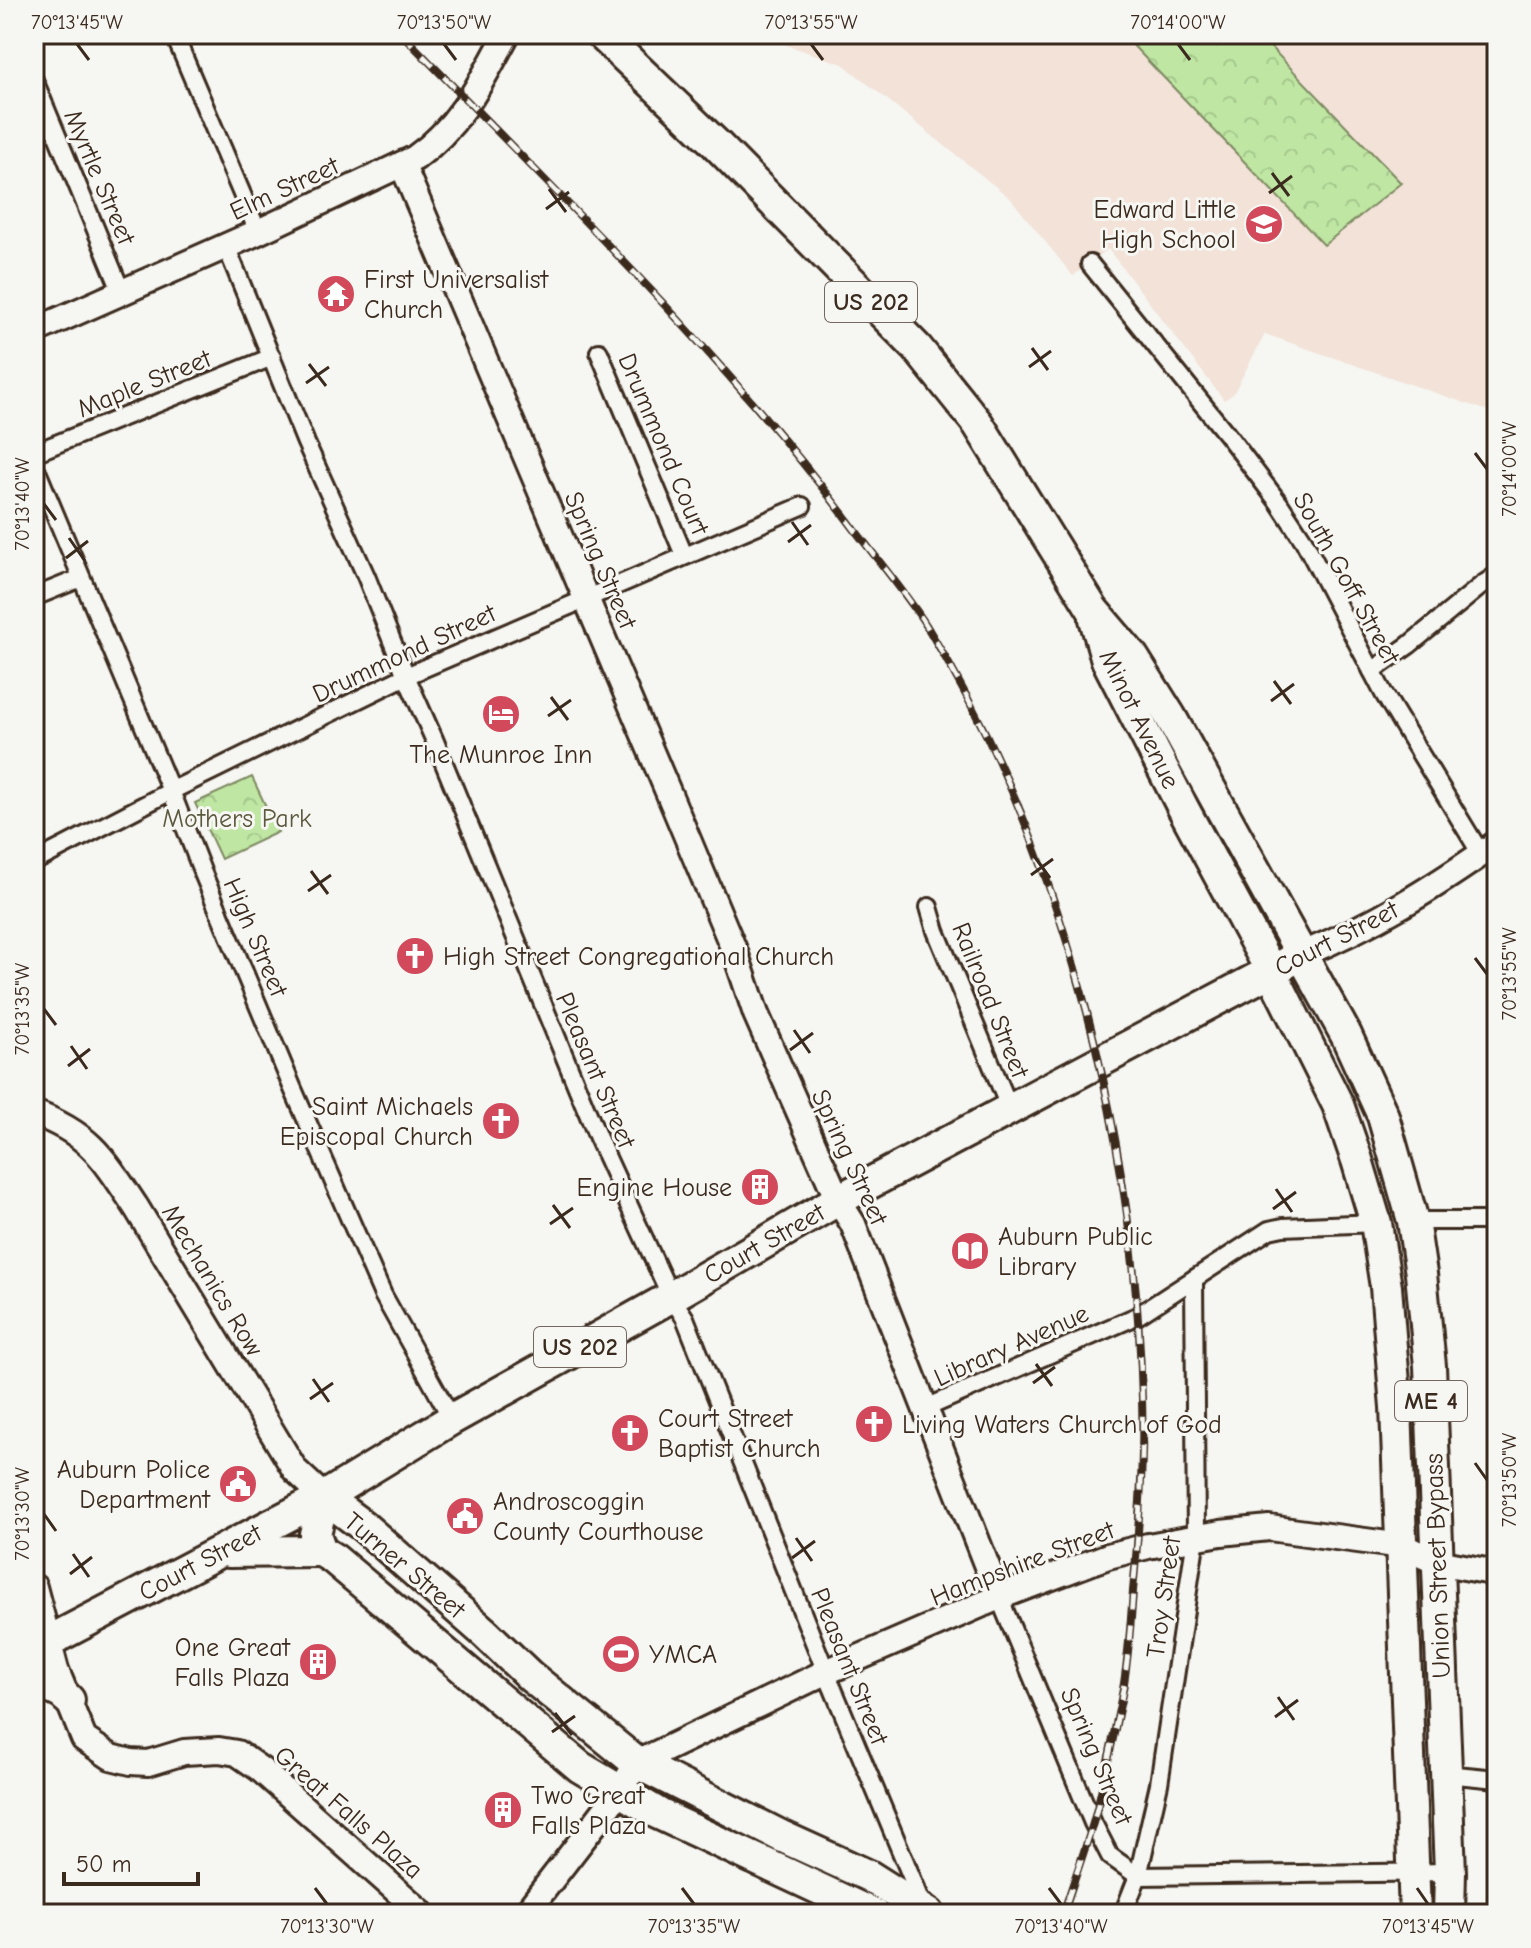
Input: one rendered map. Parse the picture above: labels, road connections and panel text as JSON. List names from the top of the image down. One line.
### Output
{"streets":{"highway":["US 202","Minot Avenue","Court Street","ME 4","Turner Street","Union Street Bypass"],"street":["Myrtle Street","Elm Street","Maple Street","Drummond Court","Spring Street","South Goff Street","Drummond Street","High Street","Railroad Street","Pleasant Street","Mechanics Row","Library Avenue","Hampshire Street","Troy Street","Great Falls Plaza"]},"crossings":[["Myrtle Street","Elm Street"],["Elm Street","Spring Street"],["Elm Street","Pleasant Street"],["US 202","Minot Avenue"],["Maple Street","Pleasant Street"],["Drummond Court","Drummond Street"],["Spring Street","Drummond Street"],["Spring Street","Court Street"],["Spring Street","Library Avenue"],["Spring Street","Hampshire Street"],["Spring Street","Troy Street"],["South Goff Street","Court Street"],["Drummond Street","High Street"],["Drummond Street","Pleasant Street"],["Minot Avenue","Court Street"],["Minot Avenue","Union Street Bypass"],["High Street","Court Street"],["Court Street","Railroad Street"],["Court Street","Pleasant Street"],["Court Street","Mechanics Row"],["Court Street","Turner Street"],["Court Street","Union Street Bypass"],["Pleasant Street","Hampshire Street"],["Pleasant Street","Turner Street"],["Mechanics Row","Turner Street"],["Library Avenue","Union Street Bypass"],["Library Avenue","Troy Street"],["Hampshire Street","Turner Street"],["Hampshire Street","Union Street Bypass"],["Hampshire Street","Troy Street"]],"parks":["Mothers Park"],"places":{"school or university":["Edward Little High School"],"temple":["First Universalist Church"],"hotel":["The Munroe Inn"],"church":["High Street Congregational Church","Saint Michaels Episcopal Church","Living Waters Church of God","Court Street Baptist Church"],"building":["Engine House","One Great Falls Plaza","Two Great Falls Plaza"],"library":["Auburn Public Library"],"public building":["Auburn Police Department","Androscoggin County Courthouse"],"sports":["YMCA"]},"scale_bar":"50 m","coordinates":["70°13'45\"W","70°13'50\"W","70°13'55\"W","70°14'00\"W","70°13'40\"W","70°13'35\"W","70°13'30\"W"]}
